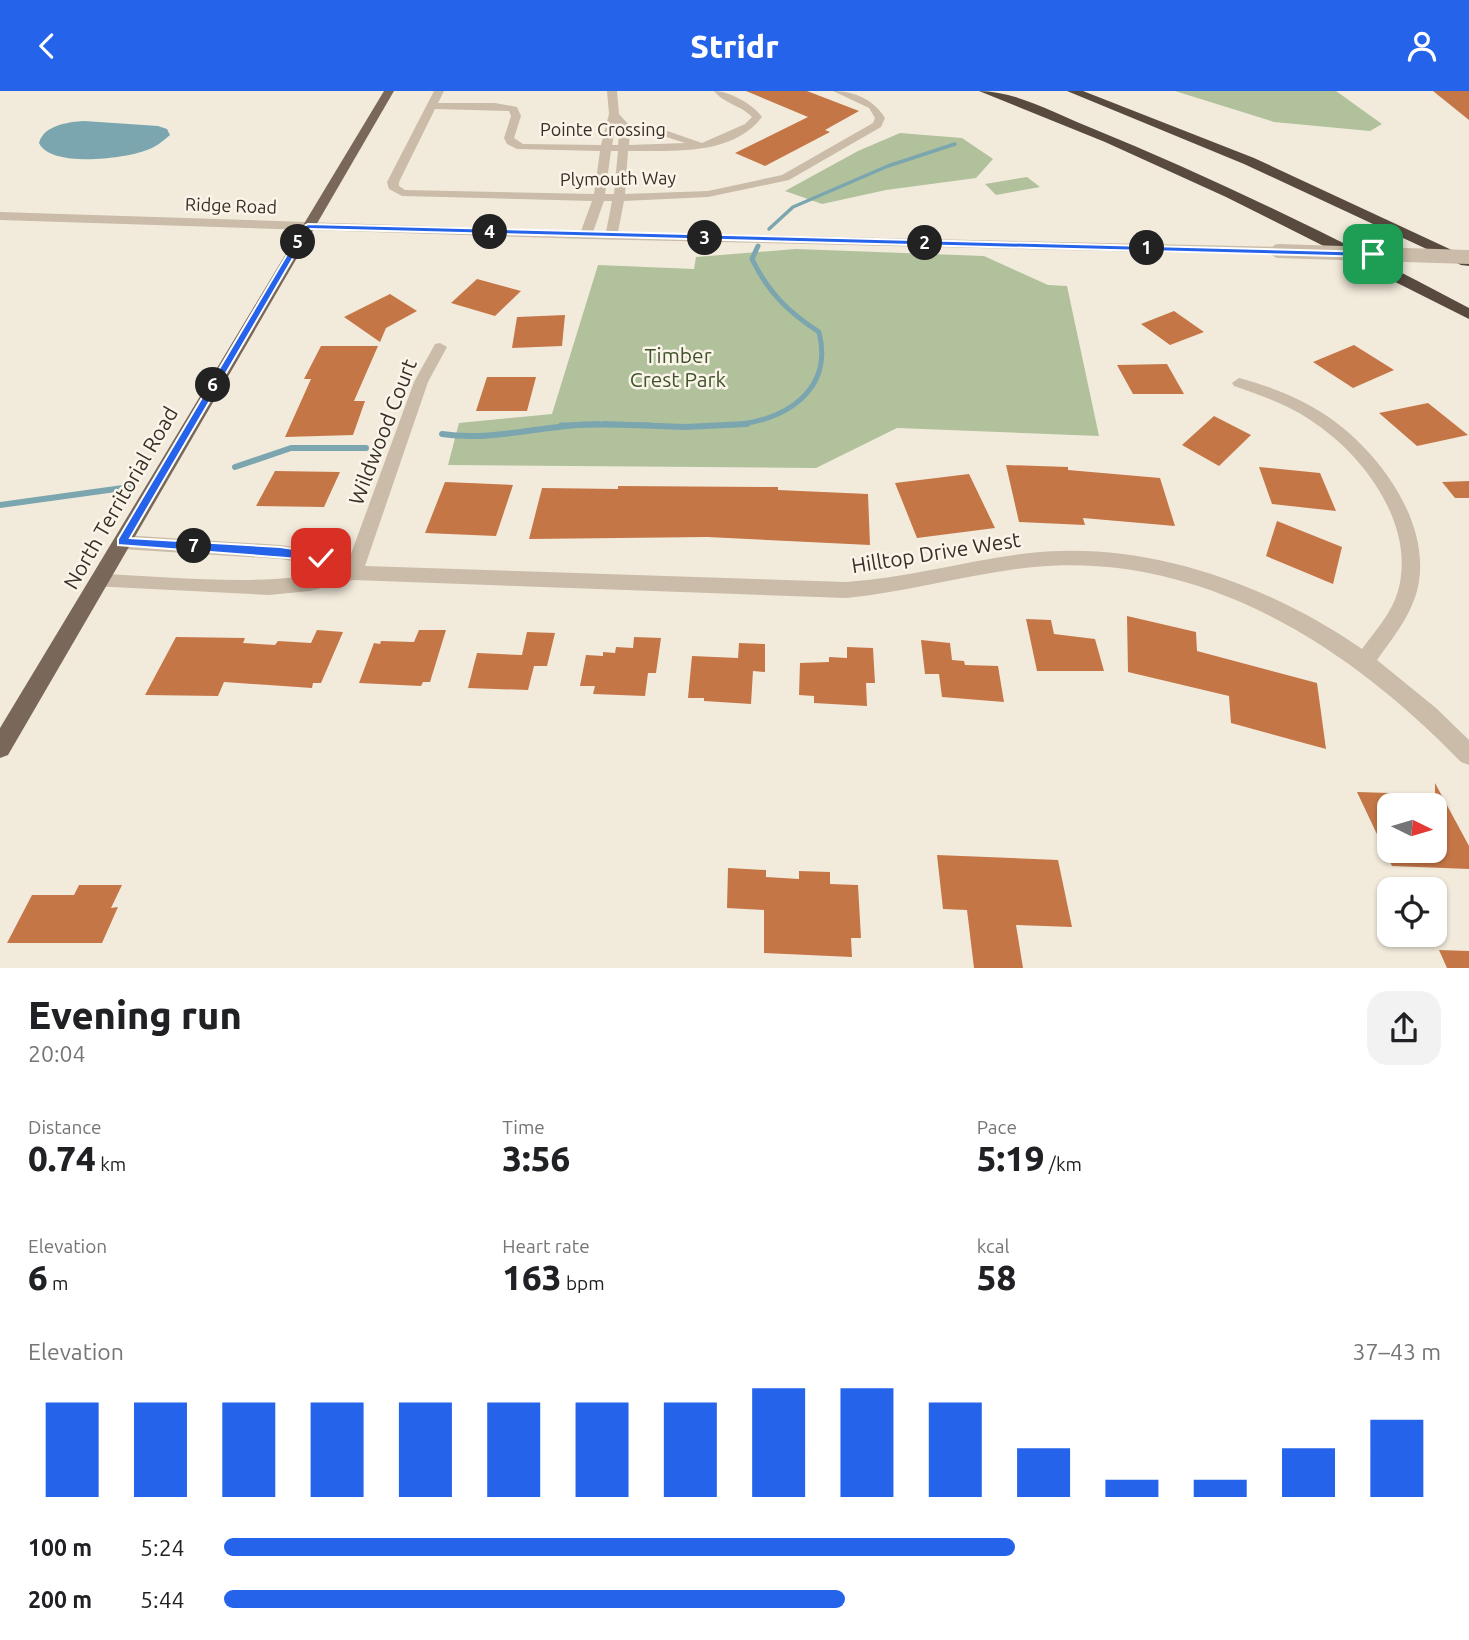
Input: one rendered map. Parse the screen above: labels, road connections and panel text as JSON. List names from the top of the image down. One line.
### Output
{"streets":{"main road":["North Territorial Road"],"street":["Pointe Crossing","Plymouth Way","Ridge Road","Wildwood Court","Hilltop Drive West"]},"crossings":[["Pointe Crossing","Plymouth Way"],["Ridge Road","North Territorial Road"],["Wildwood Court","Hilltop Drive West"],["North Territorial Road","Hilltop Drive West"]],"parks":["Timber Crest Park"],"north":"right","page":{"header":"Stridr","pins":["4","3","5","2","1","6","7"],"heading":["Evening run","20:04"],"stats":[["Distance","0.74 km"],["Time","3:56"],["Pace","5:19 /km"],["Elevation","6 m"],["Heart rate","163 bpm"],["kcal","58"]],"chart":["Elevation","37–43 m"],"list":[{"name":"100 m","note":"5:24"},{"name":"200 m","note":"5:44"}]}}
